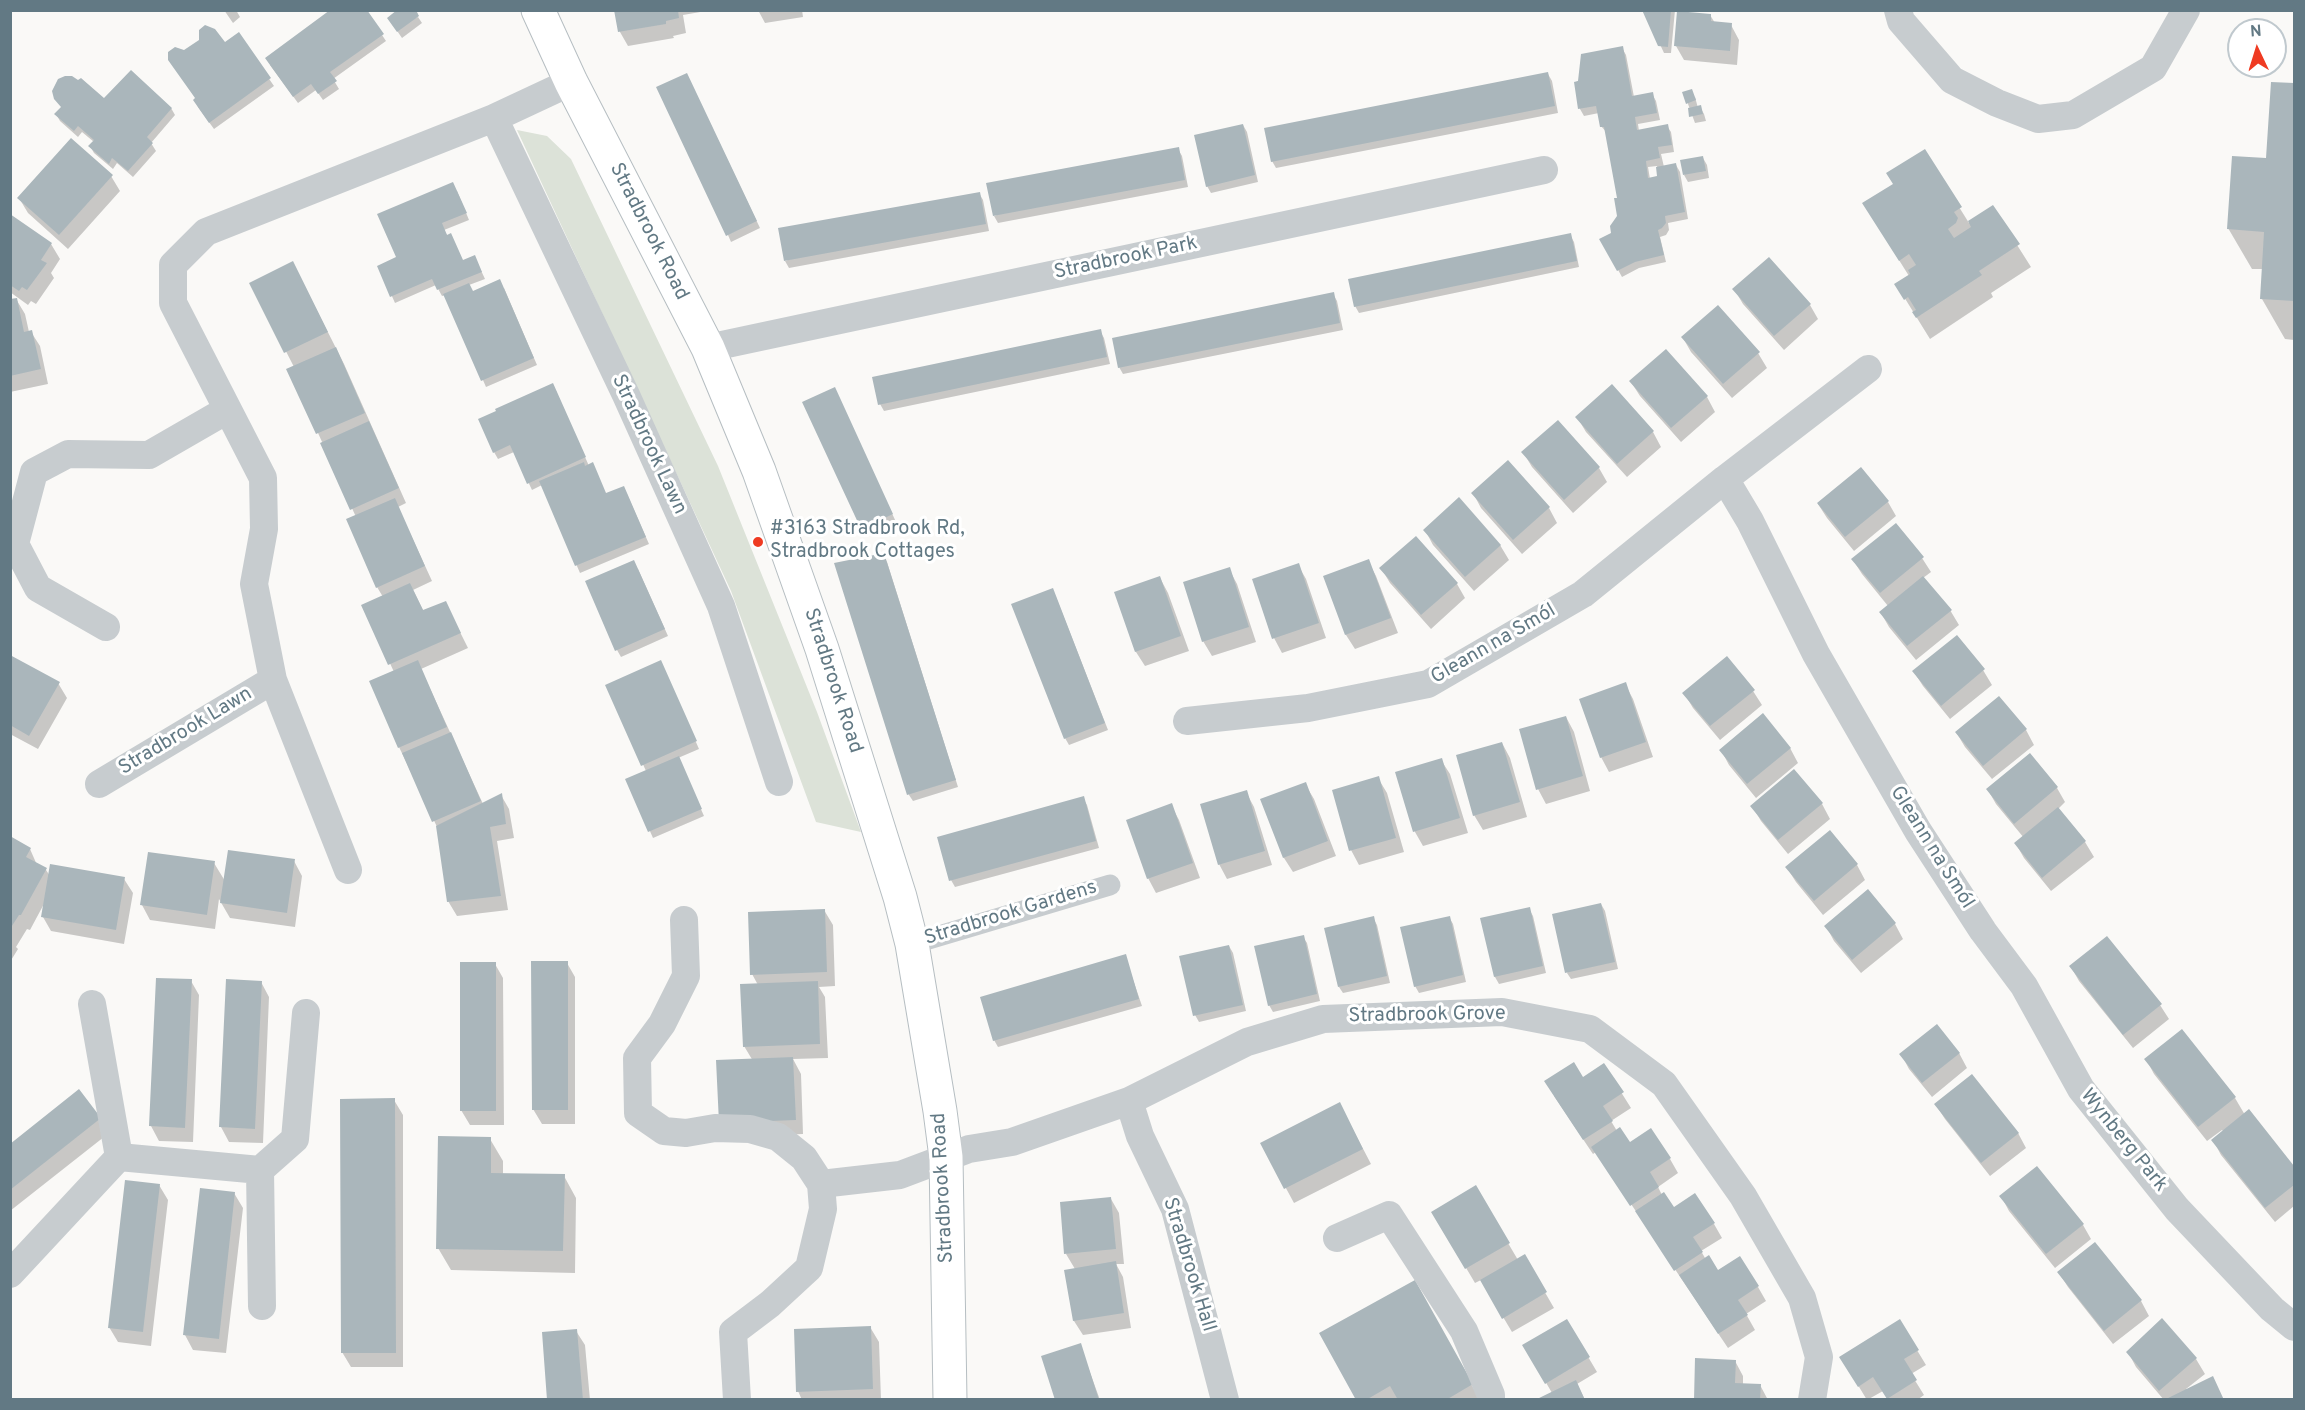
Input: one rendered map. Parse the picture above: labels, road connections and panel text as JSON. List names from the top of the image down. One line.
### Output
{"streets":{"main road":["Stradbrook Road"],"street":["Stradbrook Park","Stradbrook Lawn","Gleann na Smól","Stradbrook Gardens","Stradbrook Grove","Wynberg Park","Stradbrook Hall"]},"crossings":[["Stradbrook Road","Stradbrook Park"],["Stradbrook Road","Stradbrook Lawn"],["Stradbrook Road","Stradbrook Gardens"],["Stradbrook Road","Stradbrook Grove"],["Gleann na Smól","Wynberg Park"],["Stradbrook Grove","Stradbrook Hall"]],"places":["#3163 Stradbrook Rd, Stradbrook Cottages"],"north":"top"}
